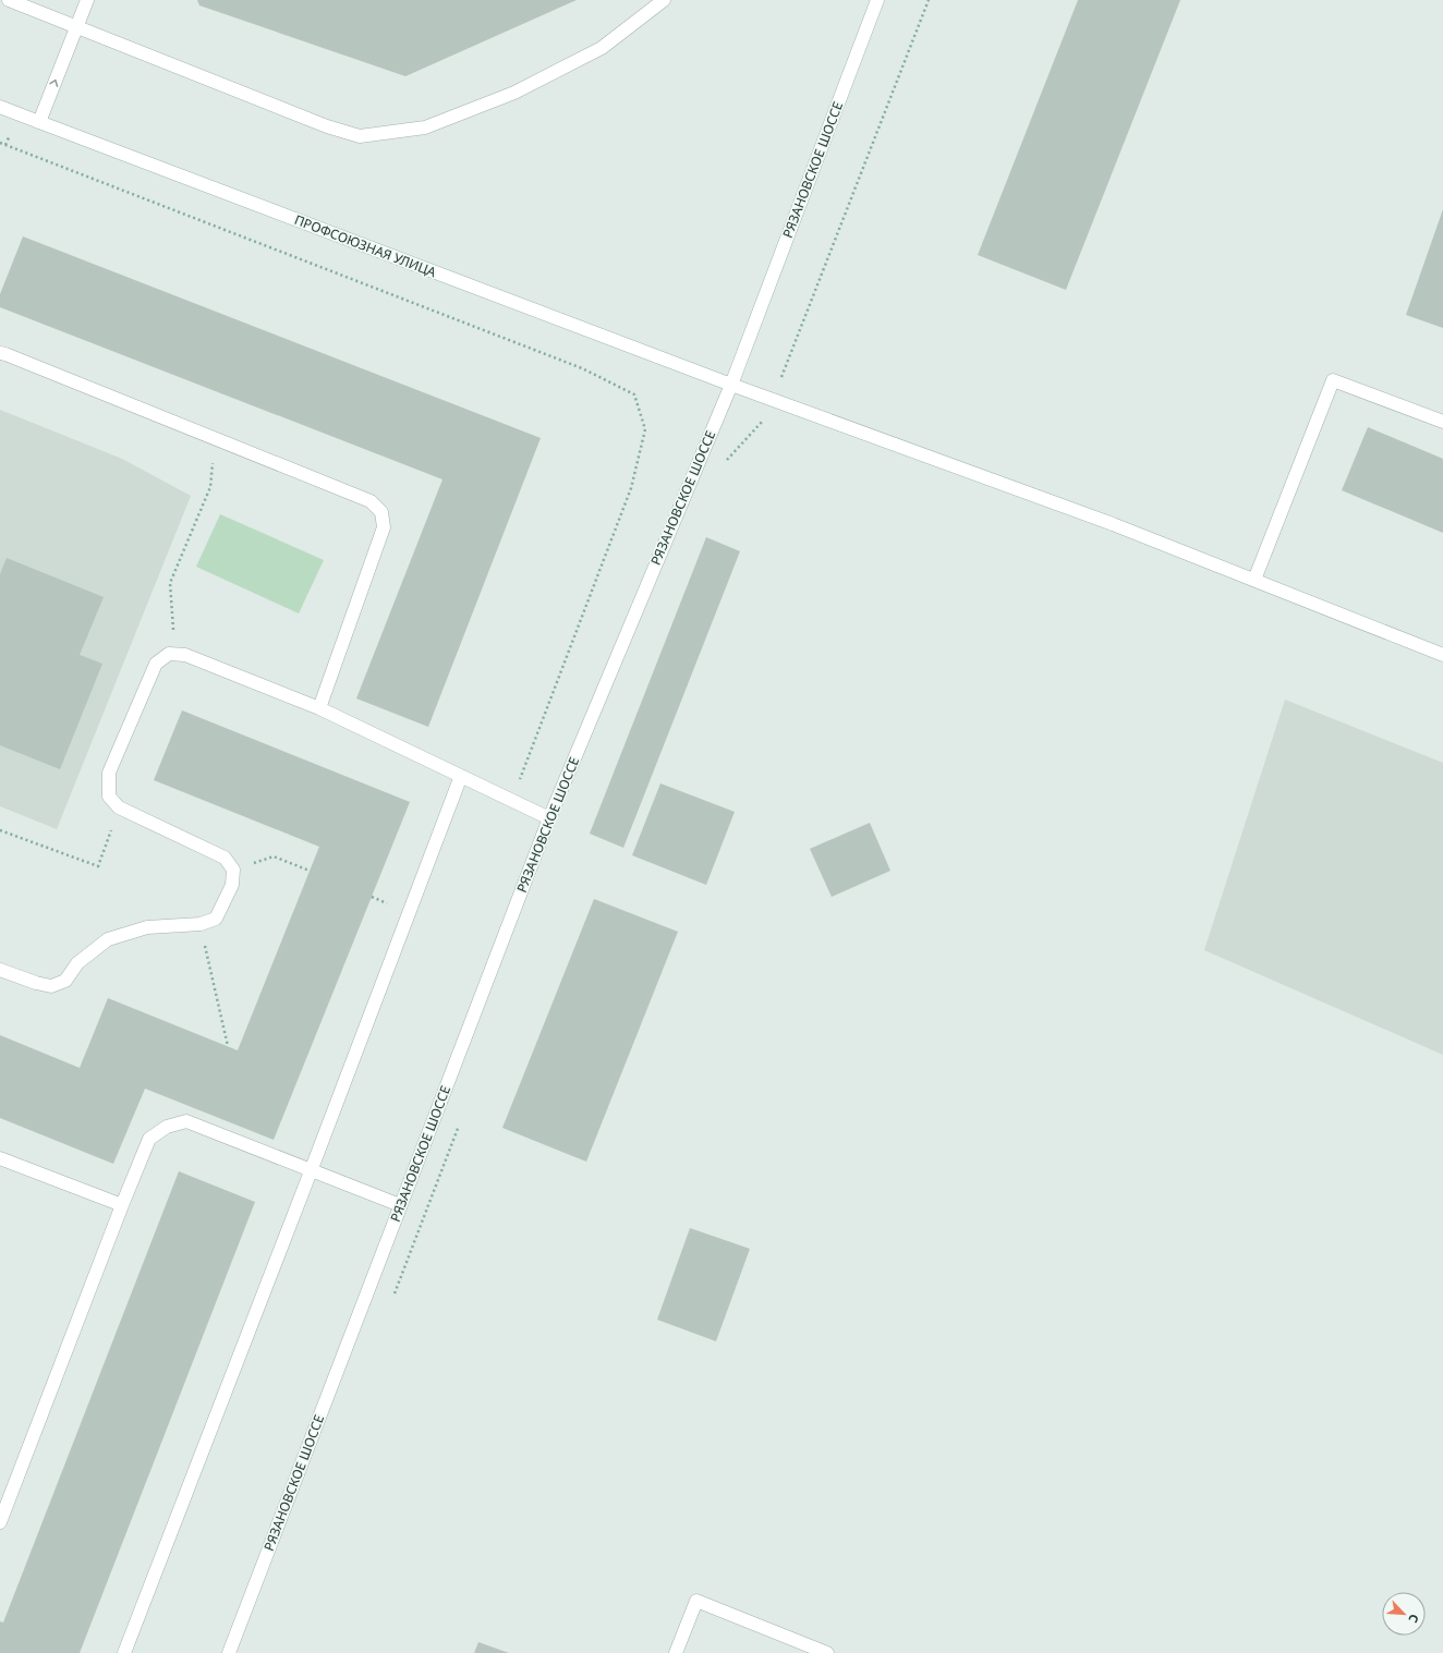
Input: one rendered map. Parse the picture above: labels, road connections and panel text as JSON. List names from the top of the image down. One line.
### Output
{"streets":{"street":["РЯЗАНОВСКОЕ ШОССЕ","ПРОФСОЮЗНАЯ УЛИЦА"]},"crossings":[["РЯЗАНОВСКОЕ ШОССЕ","ПРОФСОЮЗНАЯ УЛИЦА"]],"north":"bottom right"}
